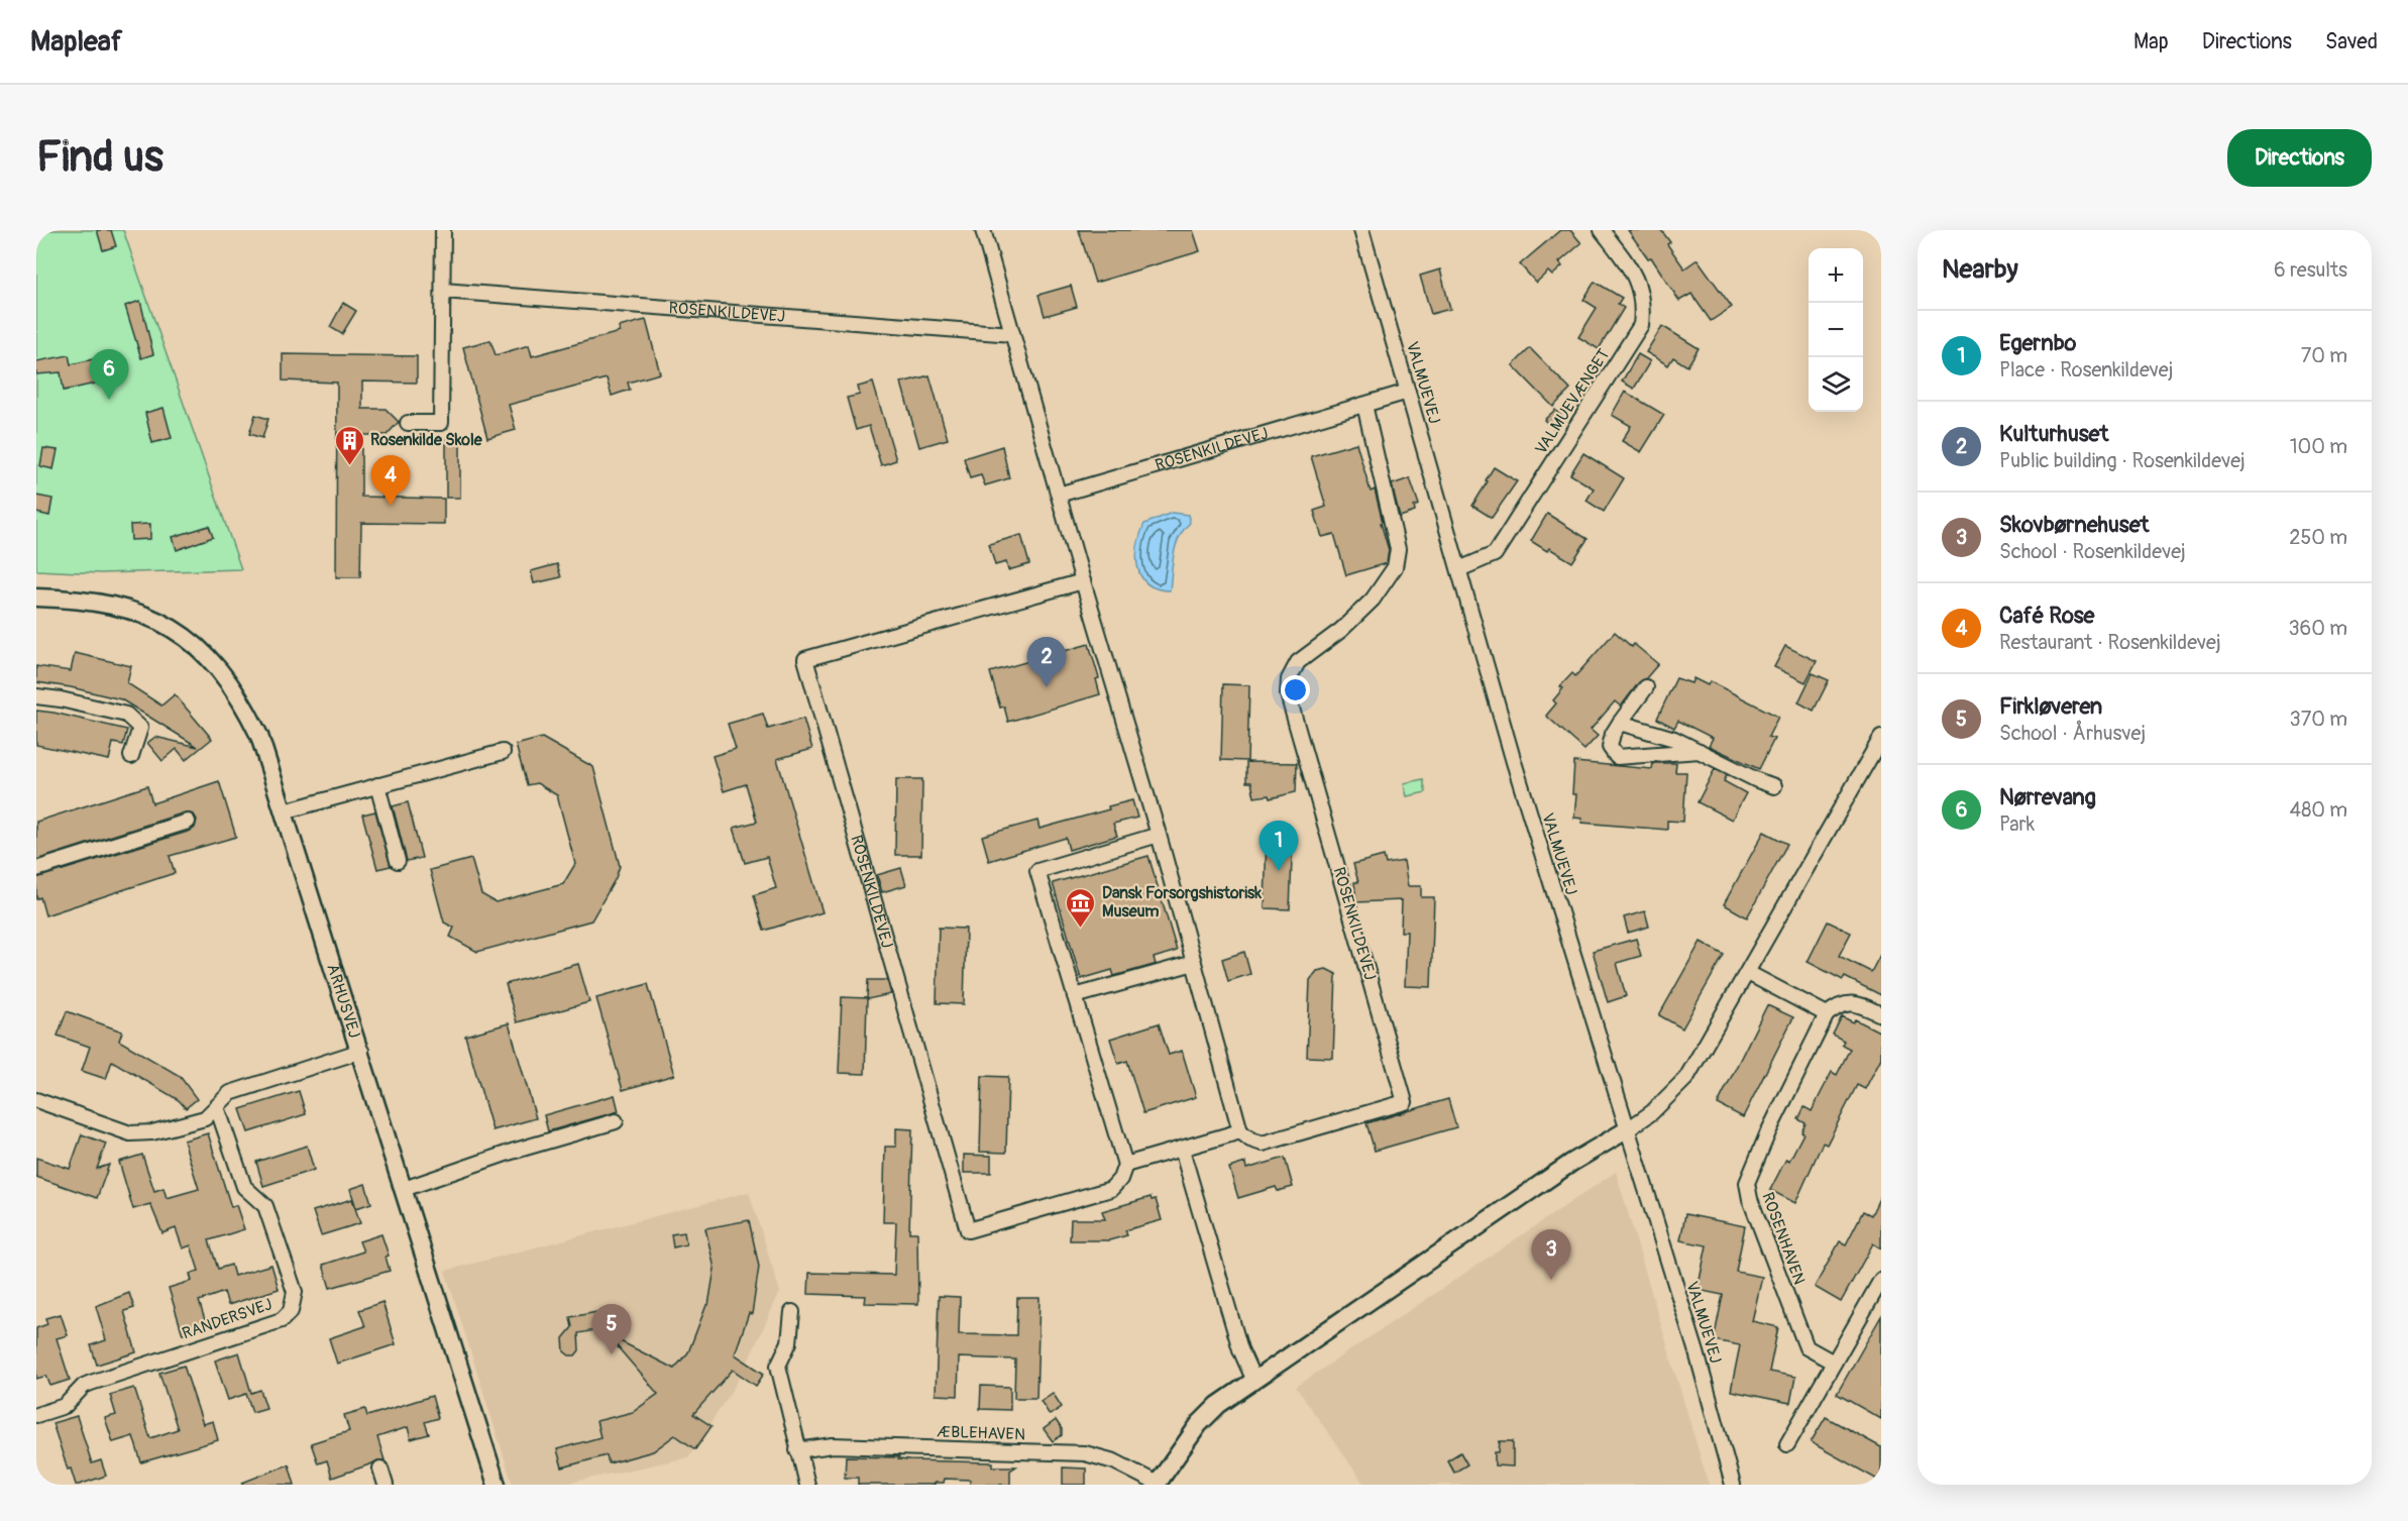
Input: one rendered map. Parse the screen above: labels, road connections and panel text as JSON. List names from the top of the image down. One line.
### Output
{"streets":{"street":["ROSENKILDEVEJ","VALMUEVEJ","VALMUEVÆNGET","ÅRHUSVEJ","ROSENHAVEN","RANDERSVEJ","ÆBLEHAVEN"]},"crossings":[["ROSENKILDEVEJ","VALMUEVEJ"],["VALMUEVEJ","VALMUEVÆNGET"]],"places":{"building":["Rosenkilde Skole"],"museum":["Dansk Forsorgshistorisk Museum"]},"page":{"header":"Mapleaf","nav":["Map","Directions","Saved"],"buttons":"Directions","title":"Find us","heading":["Nearby","6 results"],"map_buttons":["+","−"],"list":[{"mark":"1","name":"Egernbo","note":"Place · Rosenkildevej","value":"70 m"},{"mark":"2","name":"Kulturhuset","note":"Public building · Rosenkildevej","value":"100 m"},{"mark":"3","name":"Skovbørnehuset","note":"School · Rosenkildevej","value":"250 m"},{"mark":"4","name":"Café Rose","note":"Restaurant · Rosenkildevej","value":"360 m"},{"mark":"5","name":"Firkløveren","note":"School · Århusvej","value":"370 m"},{"mark":"6","name":"Nørrevang","note":"Park","value":"480 m"}],"pins":["6","4","2","1","3","5"]}}
